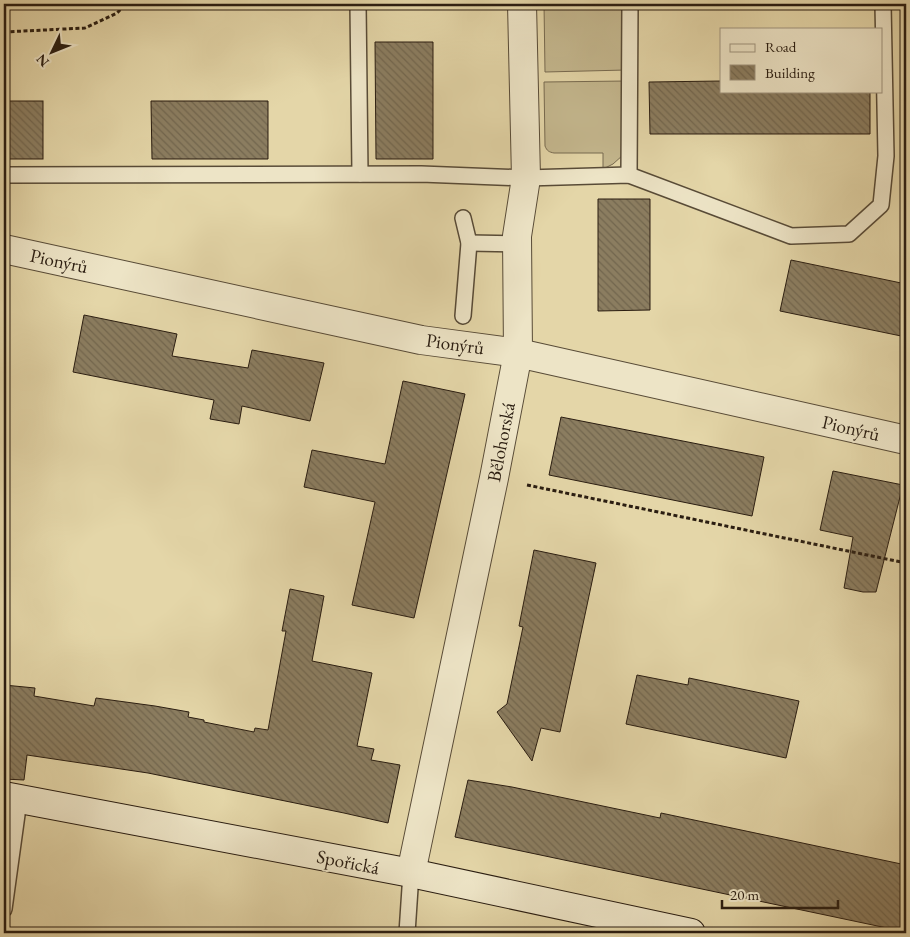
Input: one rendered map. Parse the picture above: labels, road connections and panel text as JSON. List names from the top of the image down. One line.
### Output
{"streets":{"street":["Pionýrů","Bělohorská","Spořická"]},"crossings":[["Pionýrů","Bělohorská"],["Bělohorská","Spořická"]],"legend":["Road","Building"],"scale_bar":"20 m","north":"bottom left"}
